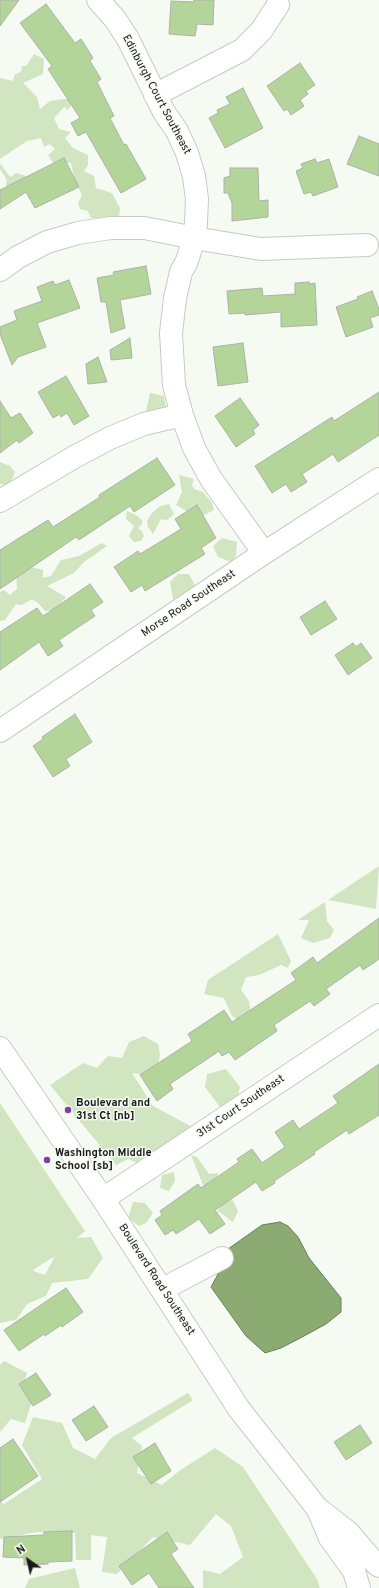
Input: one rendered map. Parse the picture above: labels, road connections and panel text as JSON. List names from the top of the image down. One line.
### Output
{"streets":{"street":["Edinburgh Court Southeast","Morse Road Southeast","31st Court Southeast","Boulevard Road Southeast"]},"crossings":[["Edinburgh Court Southeast","Morse Road Southeast"],["31st Court Southeast","Boulevard Road Southeast"]],"places":["Boulevard and 31st Ct [nb]","Washington Middle School [sb]"],"north":"top left"}
